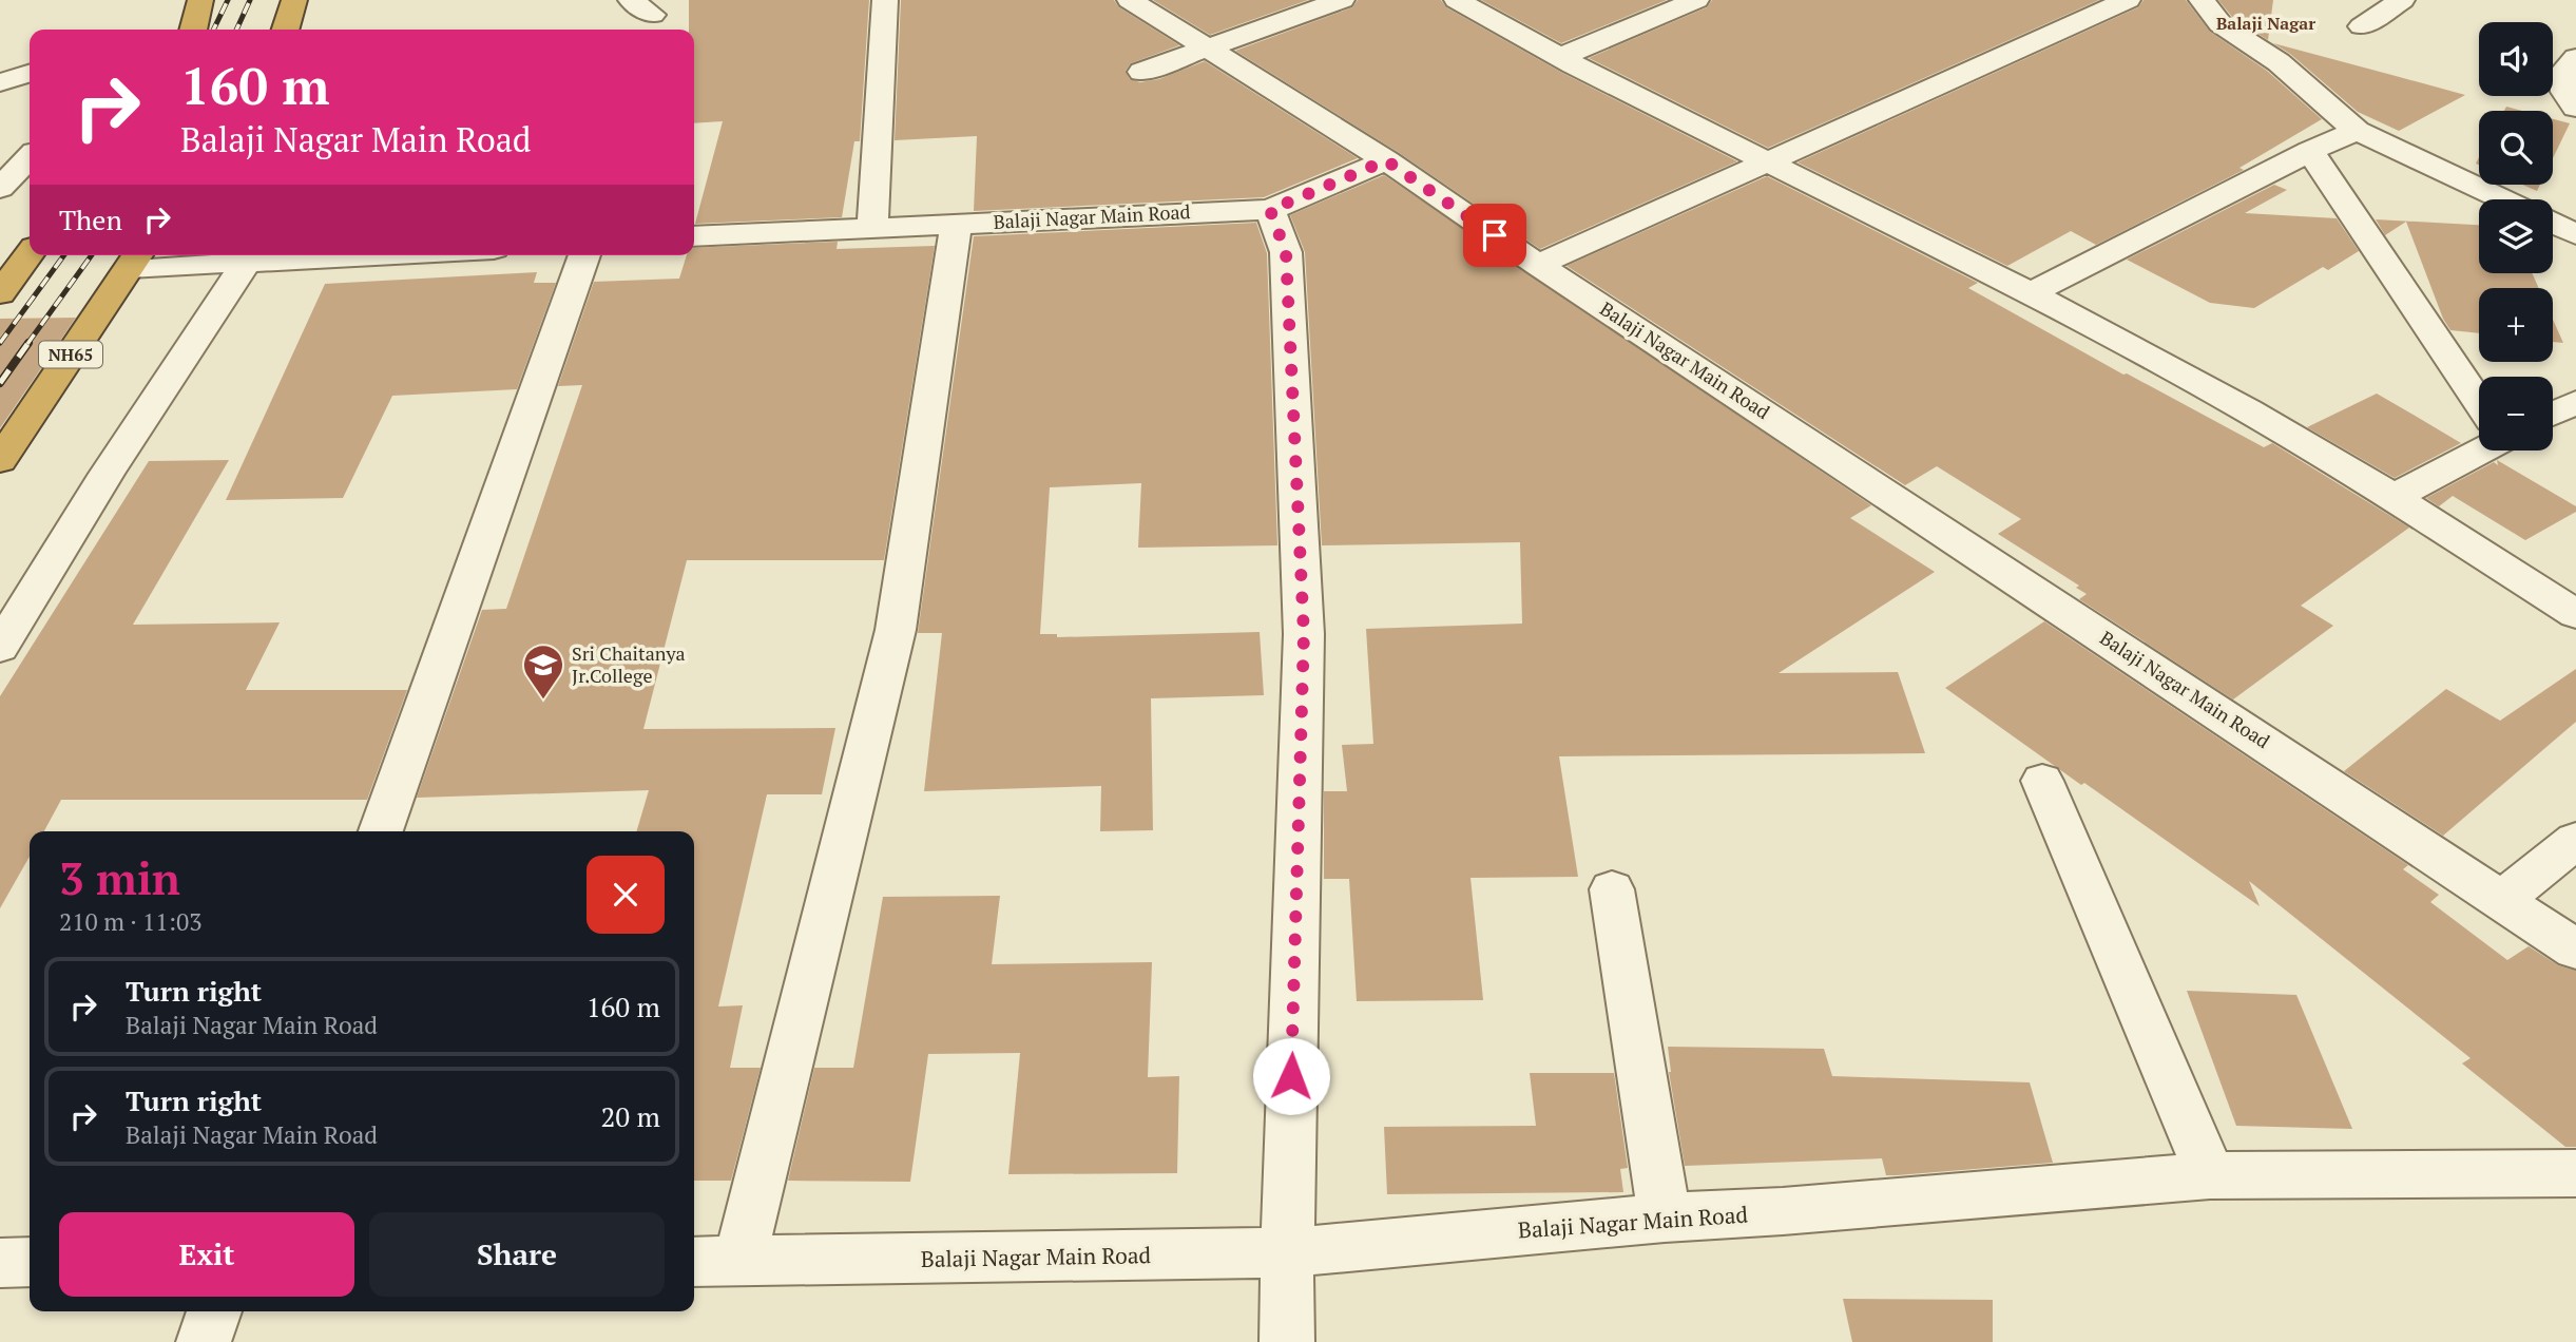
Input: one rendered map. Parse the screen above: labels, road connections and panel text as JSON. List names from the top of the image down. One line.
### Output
{"streets":{"highway":["NH65"],"street":["Balaji Nagar Main Road"]},"districts":["Balaji Nagar"],"places":{"school or university":["Sri Chaitanya Jr.College"]},"page":{"map_buttons":["+","−"],"turn":["160 m","Balaji Nagar Main Road"],"then":"Then","heading":["3 min","210 m · 11:03"],"list":[{"name":"Turn right","note":"Balaji Nagar Main Road","value":"160 m"},{"name":"Turn right","note":"Balaji Nagar Main Road","value":"20 m"}],"buttons":["Exit","Share"]}}
